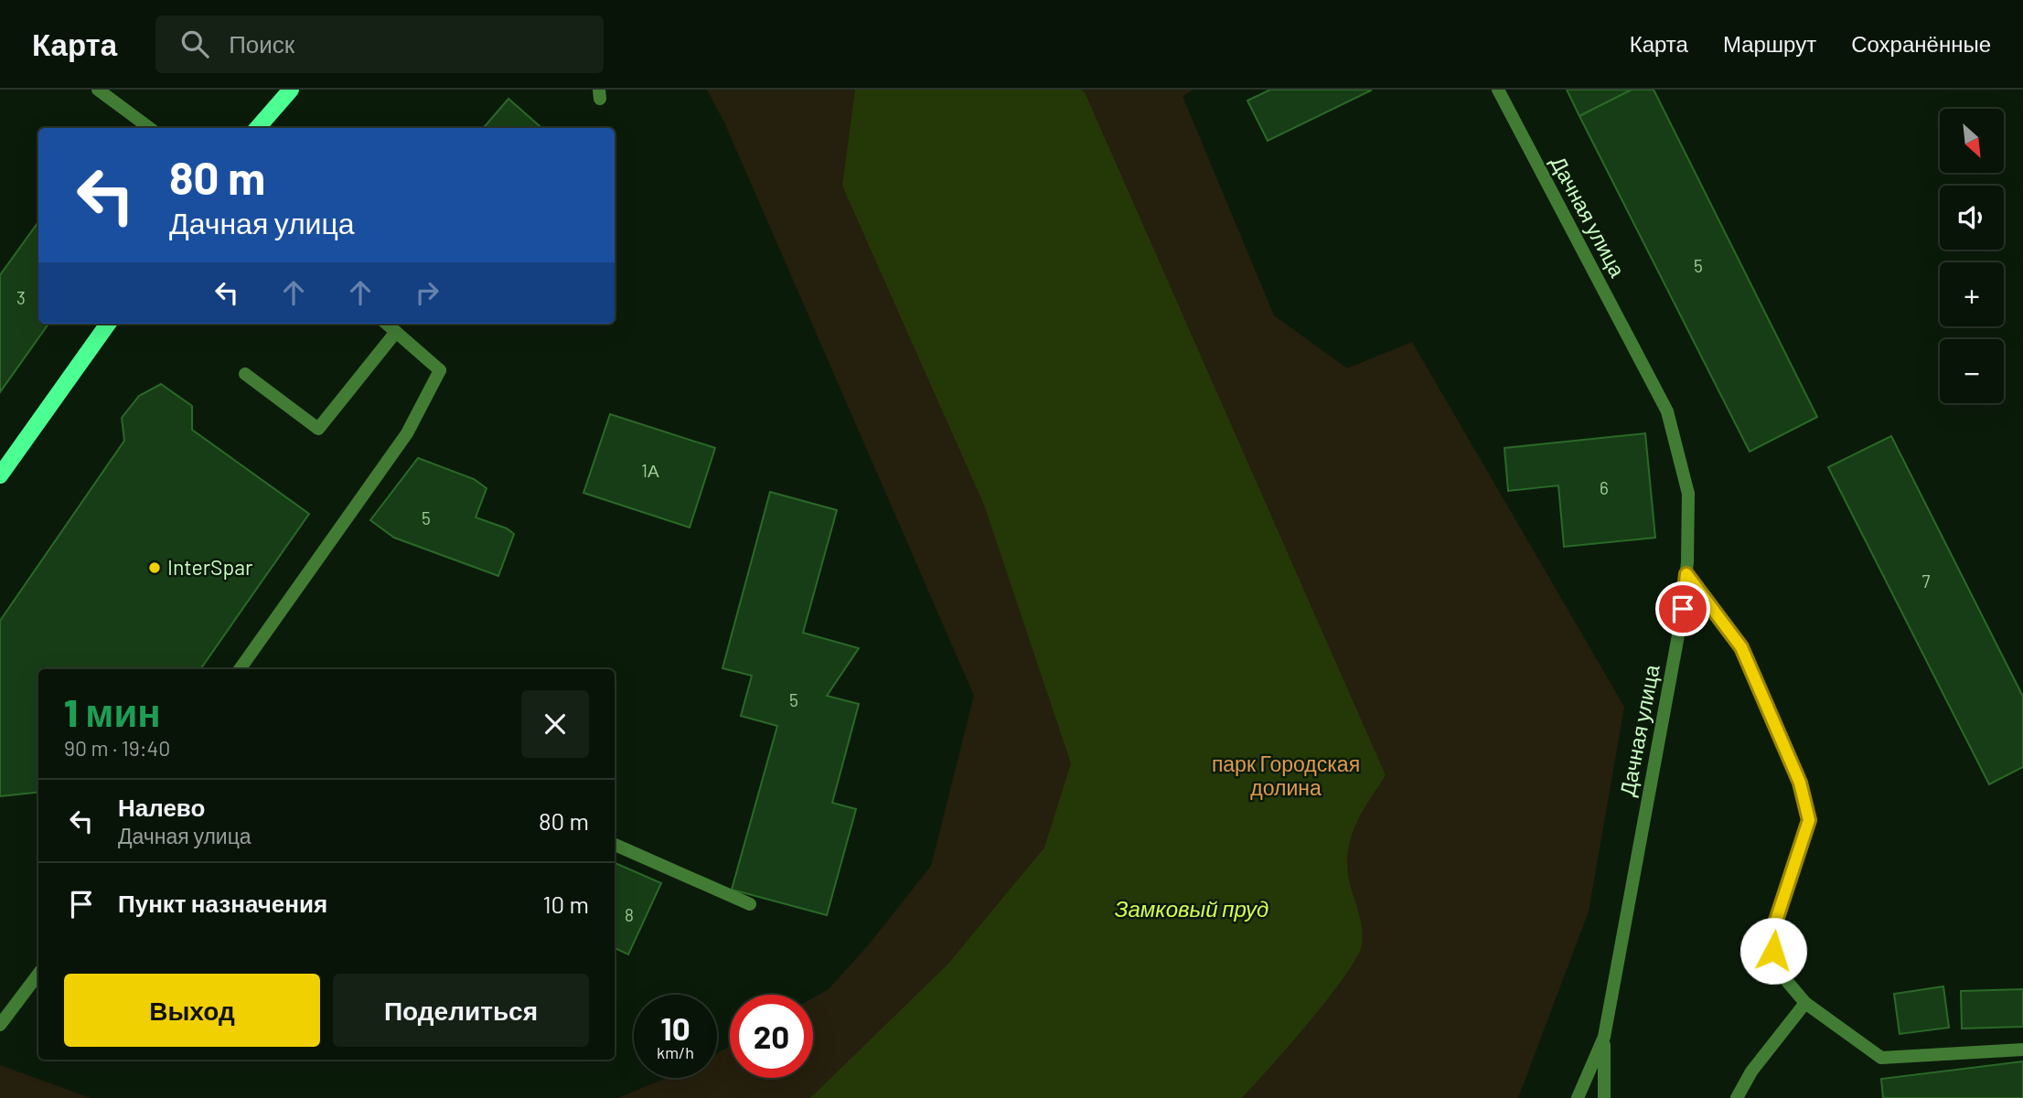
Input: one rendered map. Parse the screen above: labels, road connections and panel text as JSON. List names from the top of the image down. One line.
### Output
{"streets":{"street":["Дачная улица"]},"water":["Замковый пруд"],"parks":["парк Городская долина"],"places":["InterSpar"],"house_numbers":["5","3","1А","6","5","7","5","8"],"north":"bottom right","page":{"header":"Карта","search":"Поиск","nav":["Карта","Маршрут","Сохранённые"],"map_buttons":["+","−"],"turn":["80 m","Дачная улица"],"heading":["1 мин","90 m · 19:40"],"list":[{"name":"Налево","note":"Дачная улица","value":"80 m"},{"name":"Пункт назначения","value":"10 m"}],"buttons":["Выход","Поделиться"],"speed":"10 km/h","limit":"20"}}
